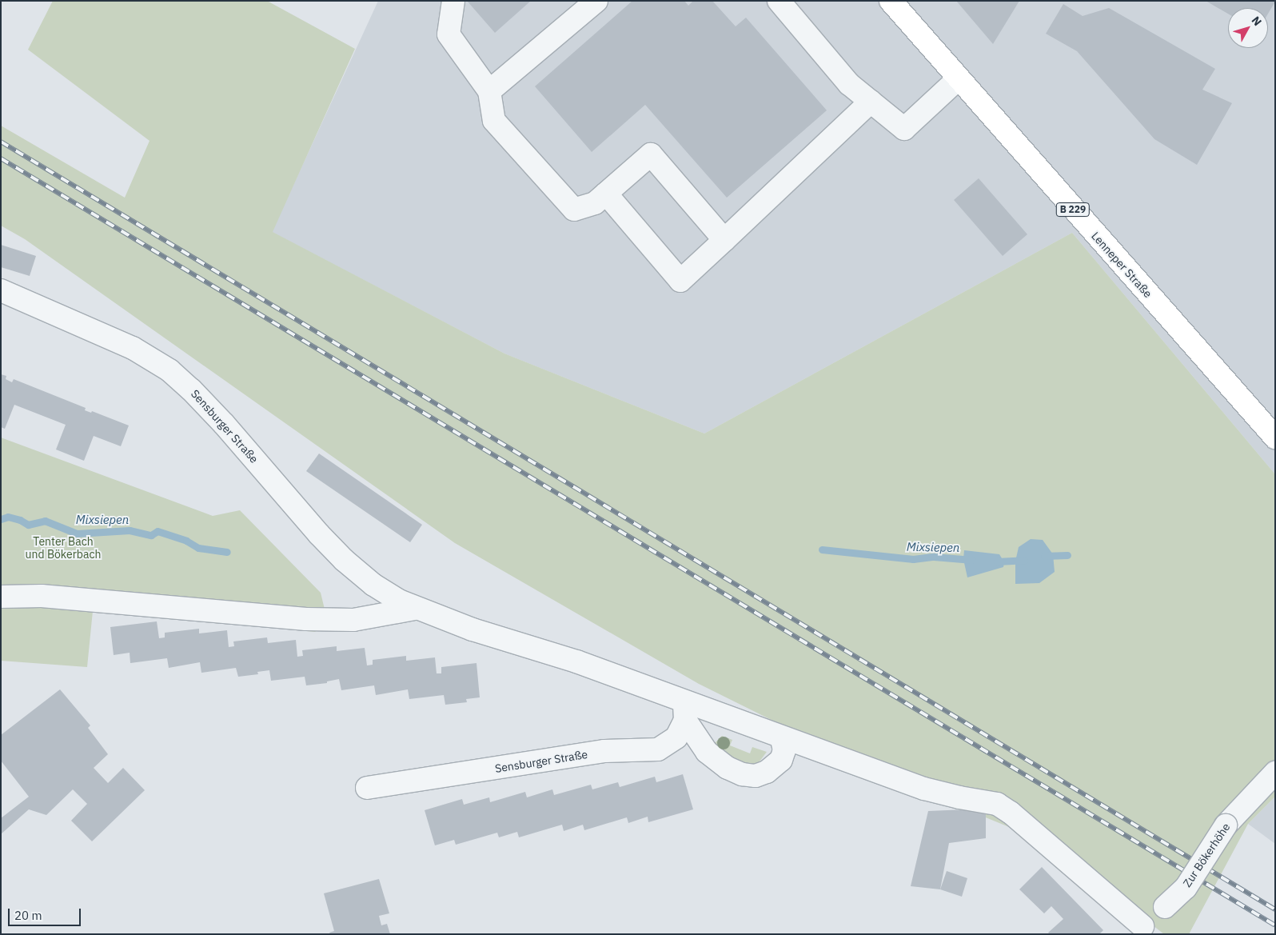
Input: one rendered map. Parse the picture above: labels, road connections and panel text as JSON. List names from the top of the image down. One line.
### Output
{"streets":{"main road":["B 229","Lenneper Straße"],"street":["Sensburger Straße","Zur Bökerhöhe"]},"crossings":[["Sensburger Straße","Zur Bökerhöhe"]],"water":["Mixsiepen"],"parks":["Tenter Bach und Bökerbach"],"scale_bar":"20 m","north":"top right"}
